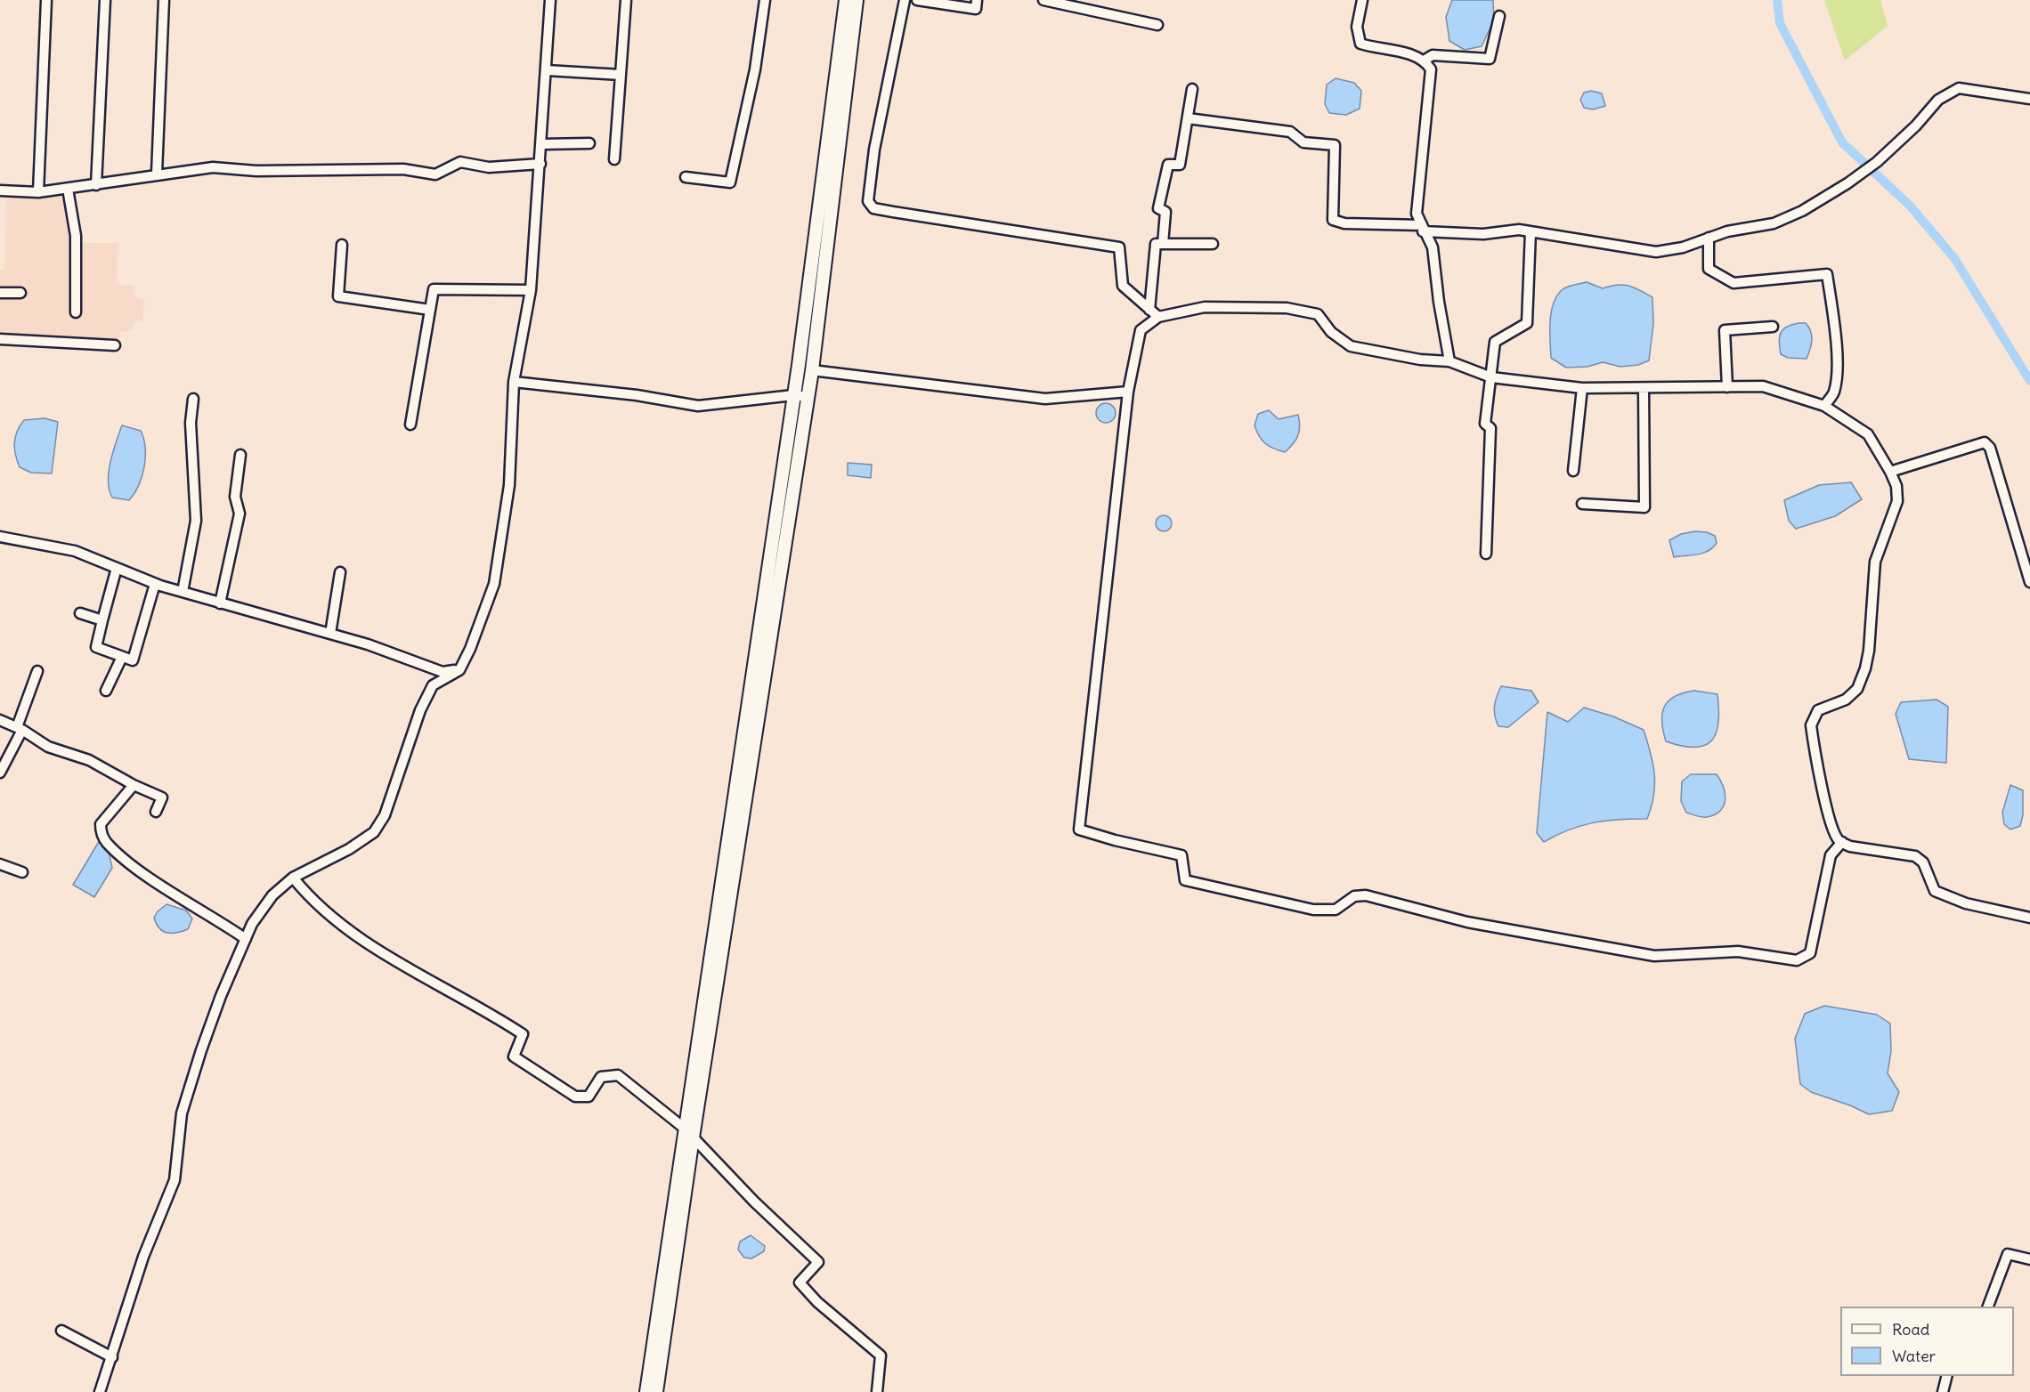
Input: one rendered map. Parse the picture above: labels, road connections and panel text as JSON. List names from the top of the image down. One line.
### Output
{"legend":["Road","Water"]}
